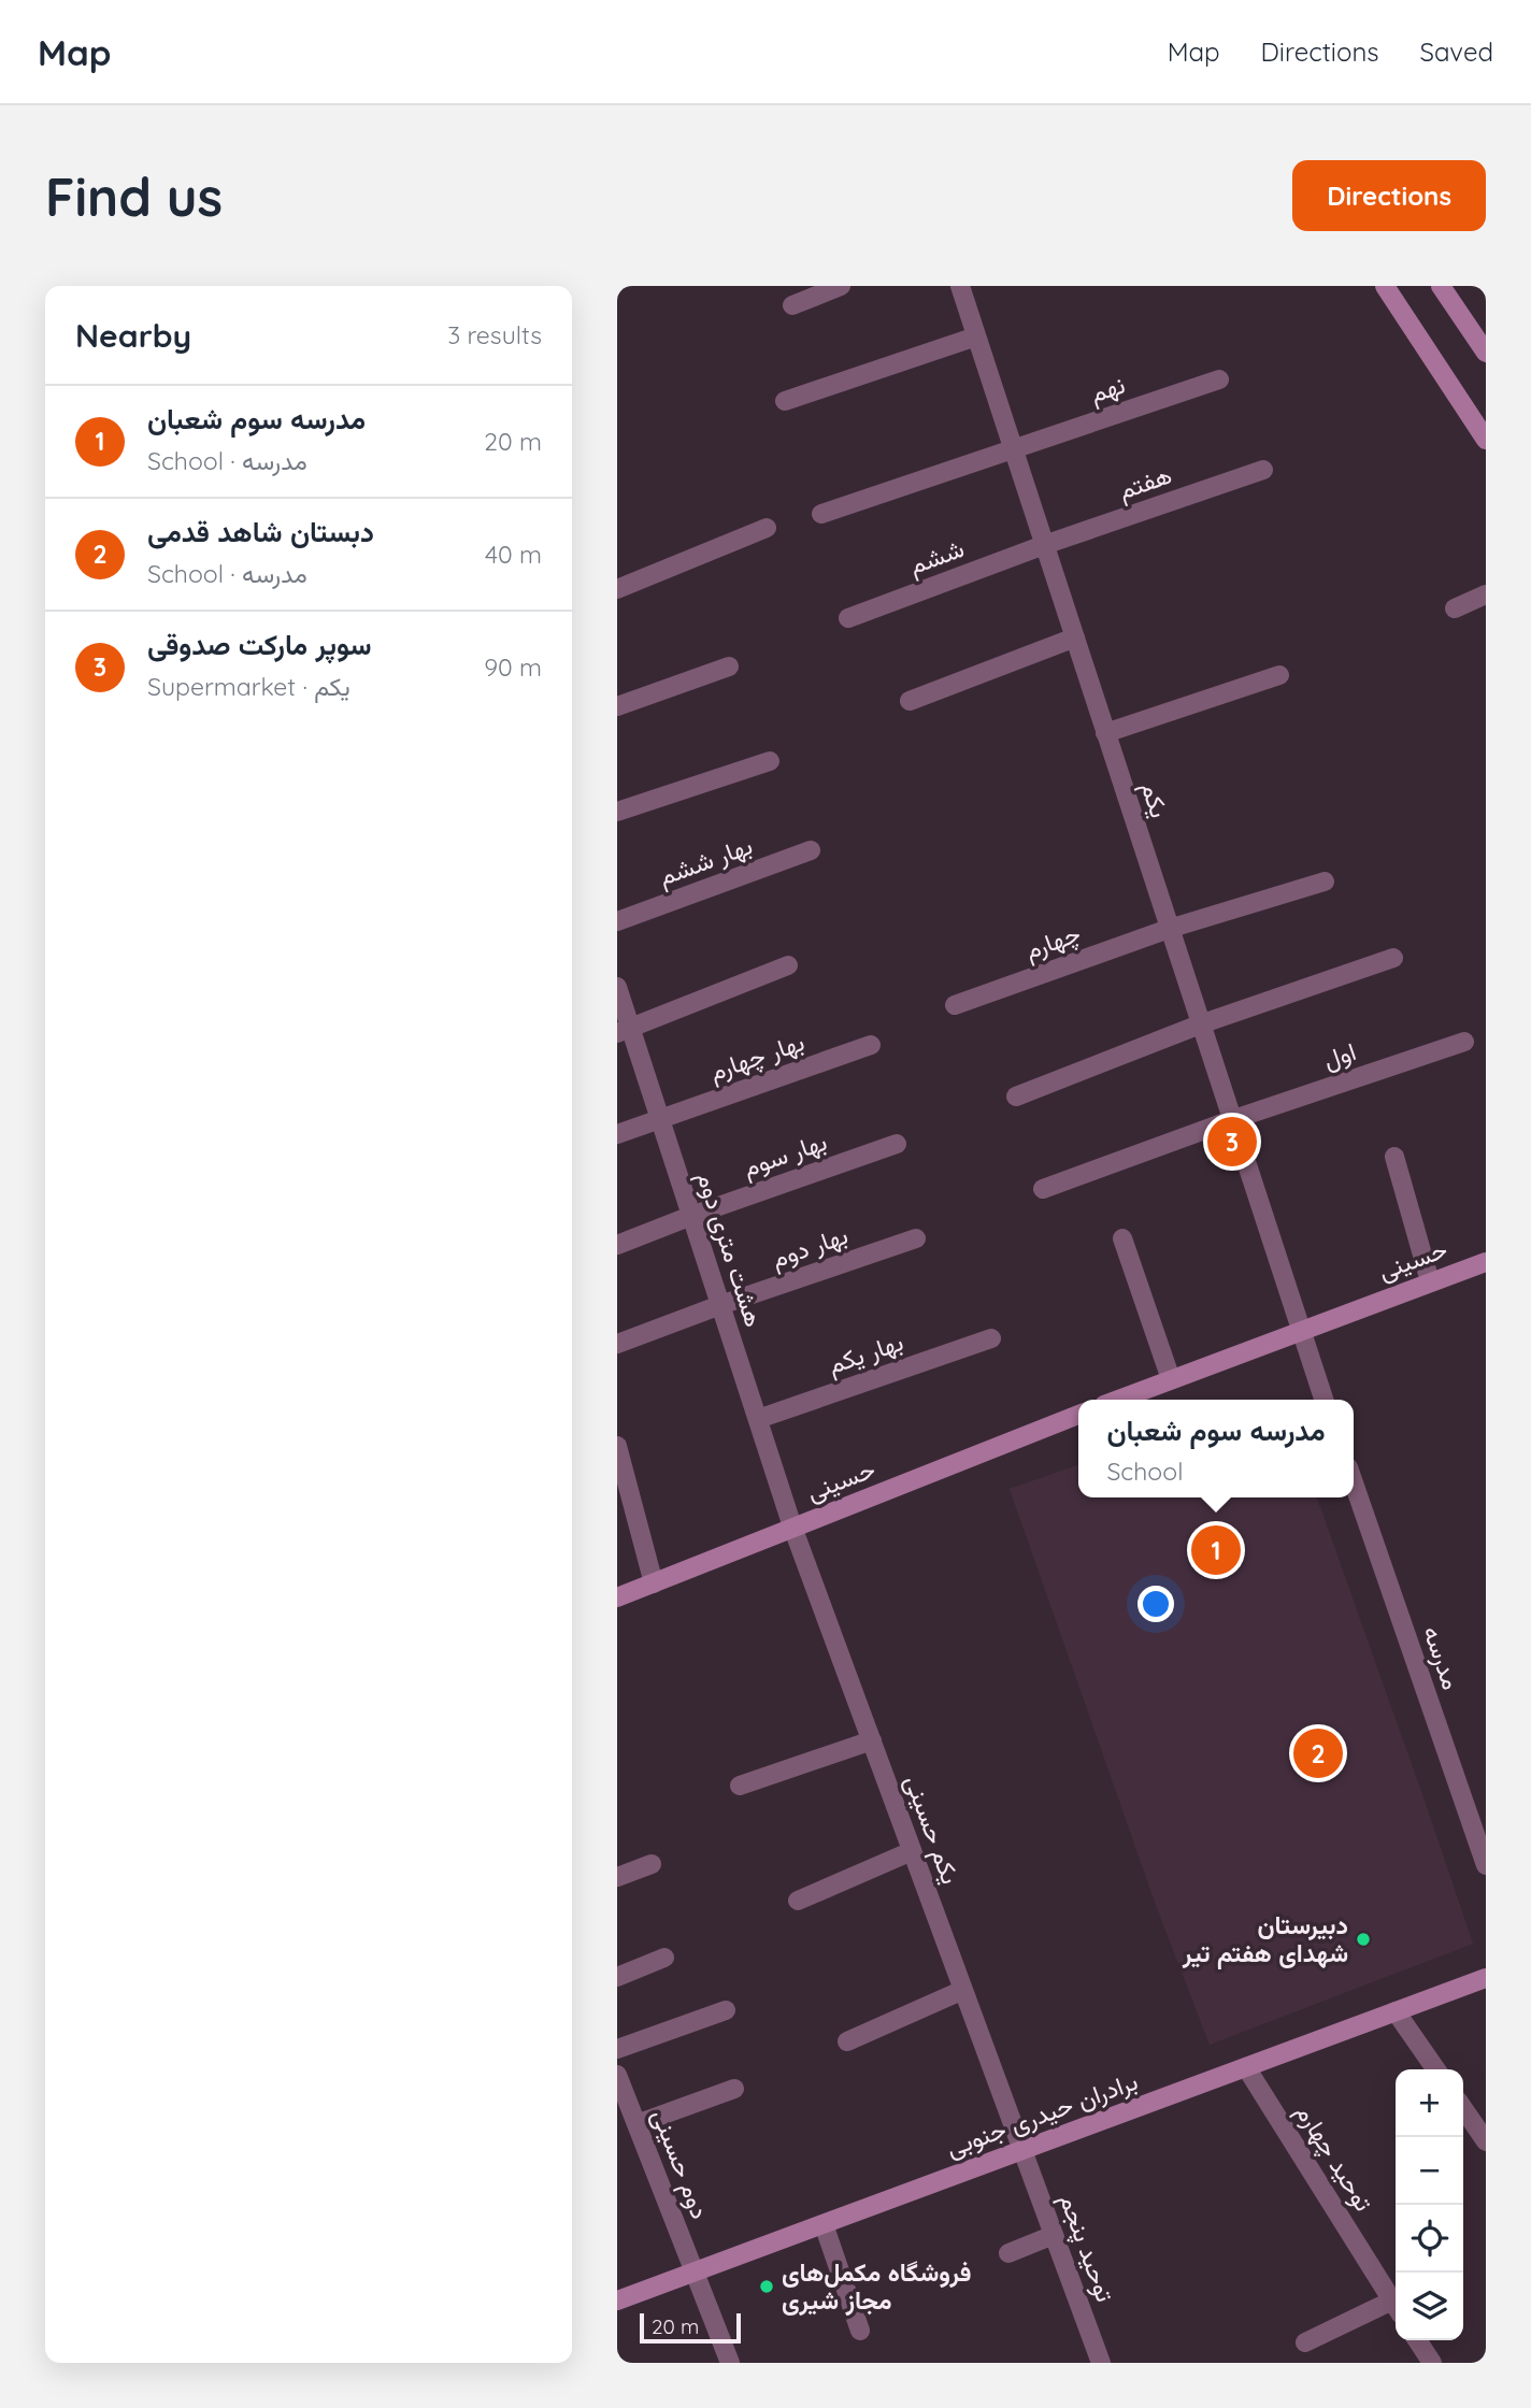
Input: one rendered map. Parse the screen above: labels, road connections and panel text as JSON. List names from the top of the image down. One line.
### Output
{"streets":{"street":["نهم","هفتم","ششم","یکم","بهار ششم","چهارم","اول","بهار چهارم","بهار سوم","بهار دوم","هشت متری دوم","حسینی","بهار یکم","مدرسه","یکم حسینی","برادران حیدری جنوبی","توحید چهارم","دوم حسینی","توحید پنجم"]},"crossings":[["نهم","یکم"],["هفتم","ششم"],["هفتم","یکم"],["ششم","یکم"],["یکم","چهارم"],["یکم","اول"],["یکم","حسینی"],["بهار چهارم","هشت متری دوم"],["بهار سوم","هشت متری دوم"],["بهار دوم","هشت متری دوم"],["هشت متری دوم","حسینی"],["هشت متری دوم","بهار یکم"],["هشت متری دوم","یکم حسینی"],["حسینی","یکم حسینی"],["یکم حسینی","برادران حیدری جنوبی"],["یکم حسینی","توحید پنجم"],["برادران حیدری جنوبی","توحید چهارم"],["برادران حیدری جنوبی","دوم حسینی"],["برادران حیدری جنوبی","توحید پنجم"]],"places":["دبیرستان شهدای هفتم تیر","فروشگاه مکمل‌های مجاز شیری"],"scale_bar":"20 m","page":{"header":"Map","nav":["Map","Directions","Saved"],"buttons":"Directions","title":"Find us","heading":["Nearby","3 results"],"list":[{"mark":"1","name":"مدرسه سوم شعبان","note":"School · مدرسه","value":"20 m"},{"mark":"2","name":"دبستان شاهد قدمی","note":"School · مدرسه","value":"40 m"},{"mark":"3","name":"سوپر مارکت صدوقی","note":"Supermarket · یکم","value":"90 m"}],"pins":["3","1","2"],"popup":["مدرسه سوم شعبان","School"],"map_buttons":["+","−"],"scale":"20 m"}}
